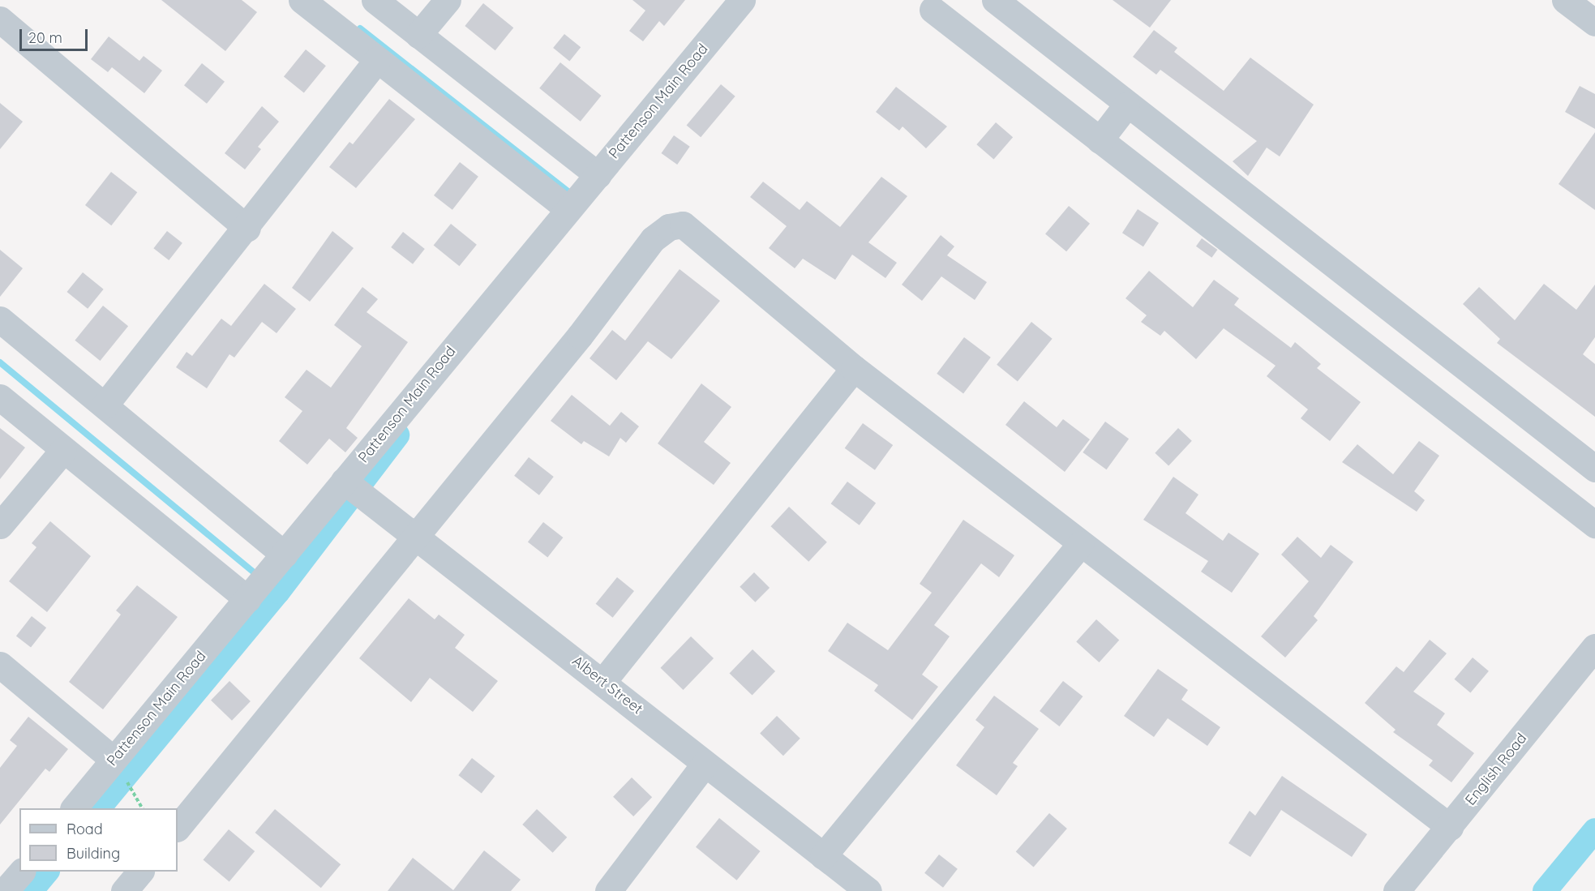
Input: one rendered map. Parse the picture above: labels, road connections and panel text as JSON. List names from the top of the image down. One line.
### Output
{"streets":{"street":["Pattenson Main Road","Albert Street","English Road"]},"crossings":[["Pattenson Main Road","Albert Street"]],"legend":["Road","Building"],"scale_bar":"20 m"}
